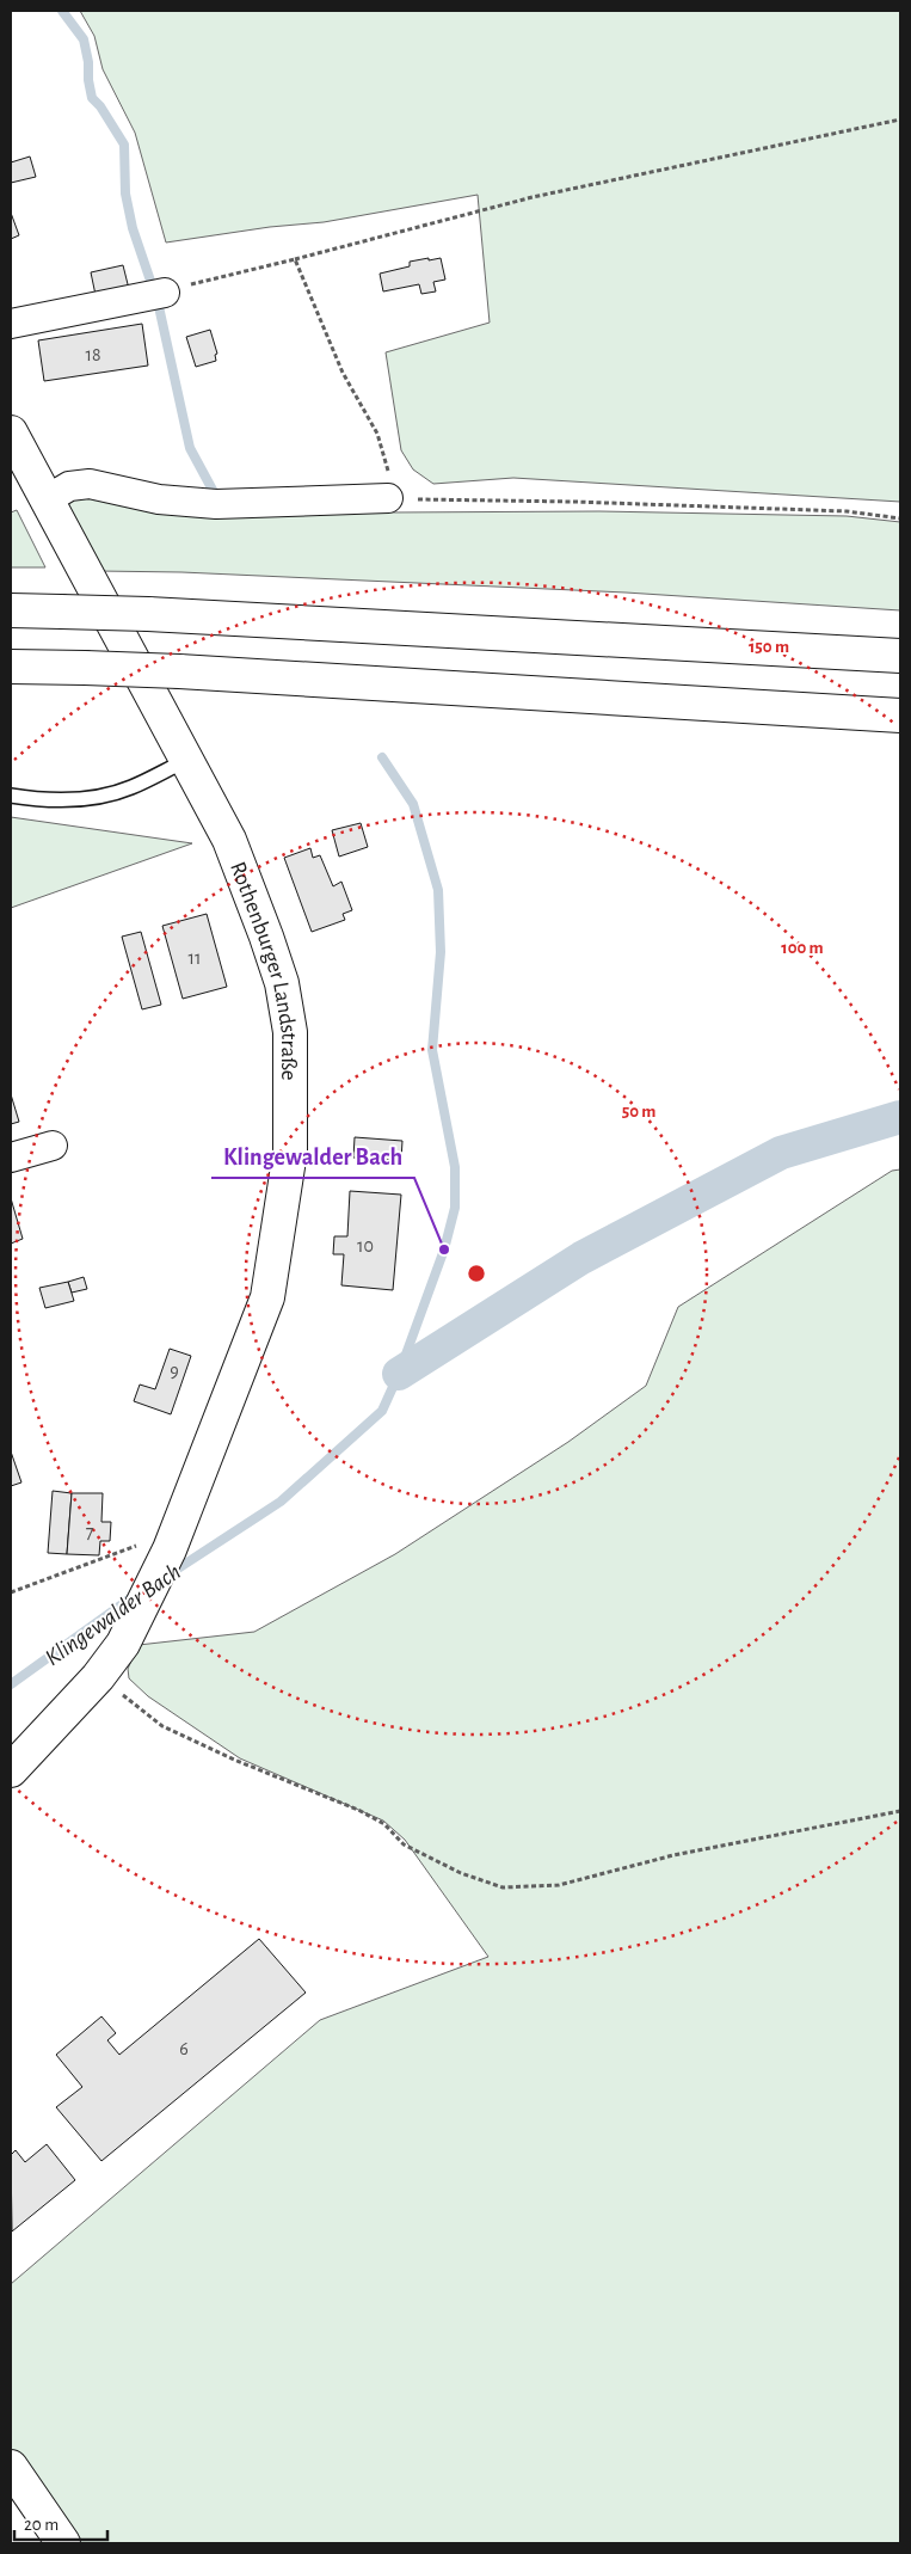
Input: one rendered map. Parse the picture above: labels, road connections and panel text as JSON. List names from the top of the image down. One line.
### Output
{"streets":{"main road":["Rothenburger Landstraße"]},"water":["Klingewalder Bach"],"places":["Klingewalder Bach"],"house_numbers":["18","11","10","9","7","6"],"scale_bar":"20 m","rings":["150 m","100 m","50 m"]}
